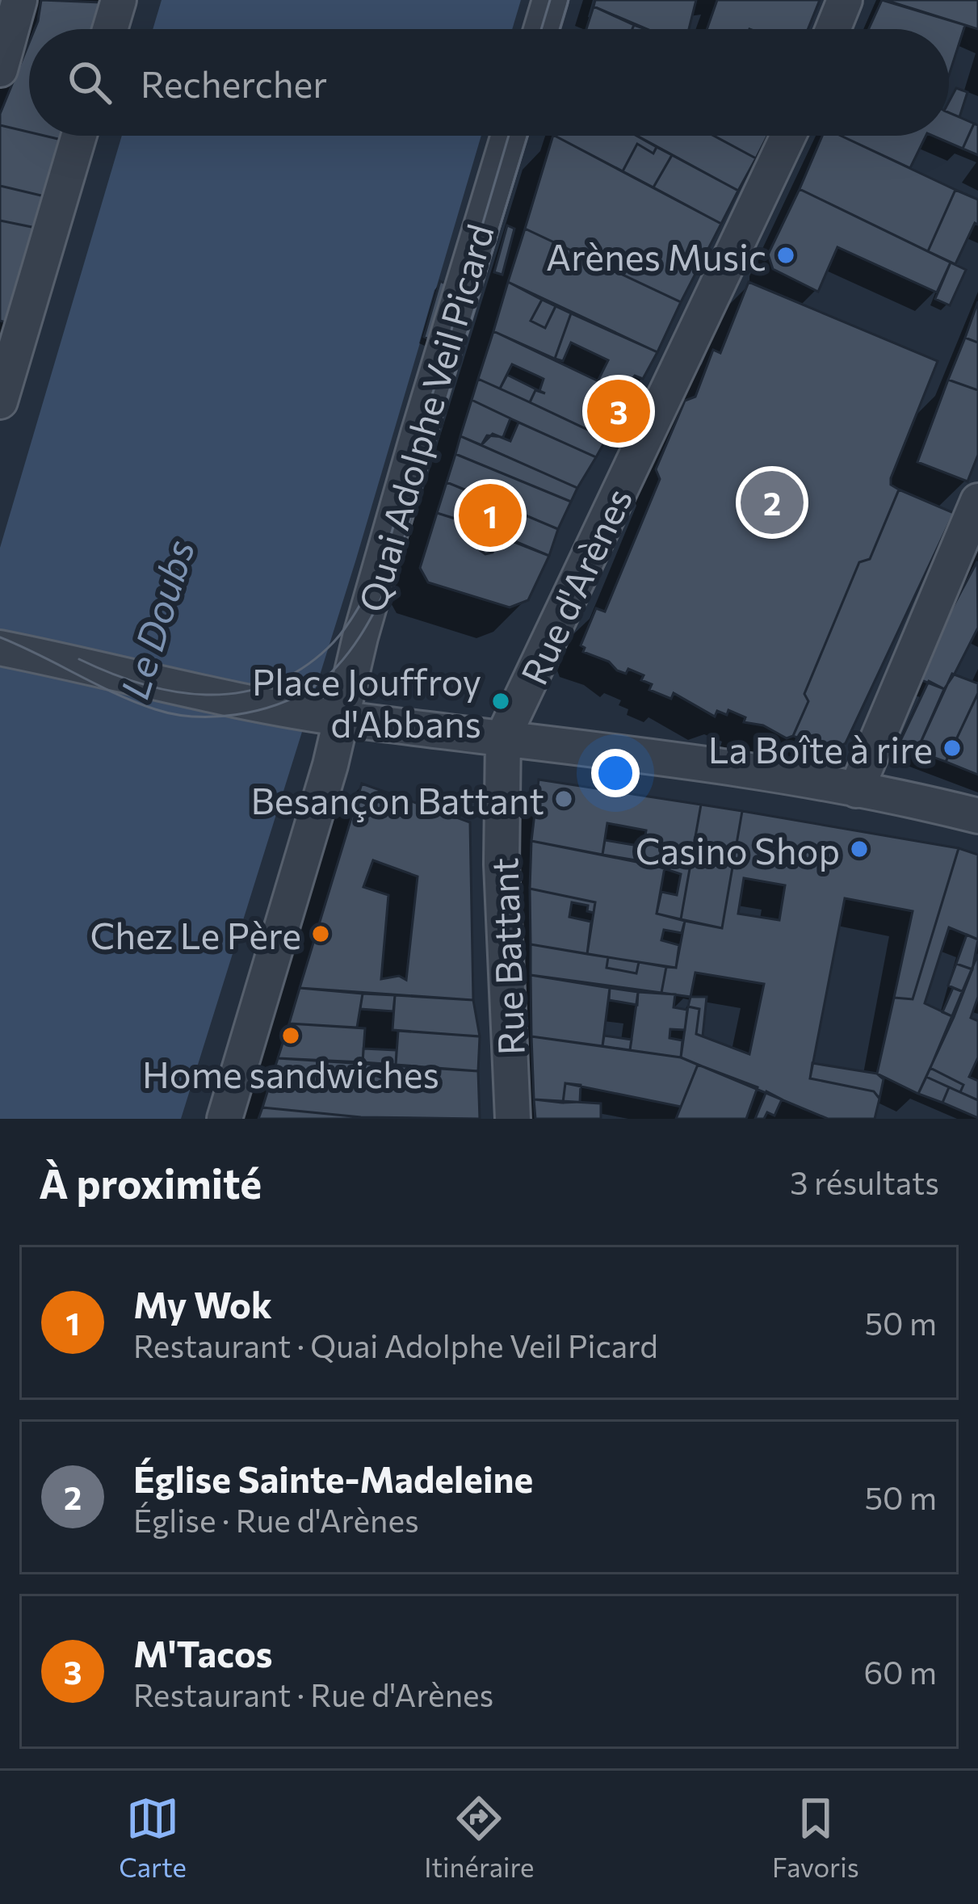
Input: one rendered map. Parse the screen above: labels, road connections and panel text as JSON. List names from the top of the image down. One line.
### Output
{"streets":{"street":["Quai Adolphe Veil Picard","Rue d'Arènes","Rue Battant"]},"crossings":[["Rue d'Arènes","Rue Battant"]],"water":["Le Doubs"],"places":["Arènes Music","Place Jouffroy d'Abbans","La Boîte à rire","Besançon Battant","Casino Shop","Chez Le Père","Home sandwiches"],"page":{"search":"Rechercher","pins":["3","2","1"],"heading":["À proximité","3 résultats"],"list":[{"mark":"1","name":"My Wok","note":"Restaurant · Quai Adolphe Veil Picard","value":"50 m"},{"mark":"2","name":"Église Sainte-Madeleine","note":"Église · Rue d'Arènes","value":"50 m"},{"mark":"3","name":"M'Tacos","note":"Restaurant · Rue d'Arènes","value":"60 m"}],"nav":["Carte","Itinéraire","Favoris"]}}
